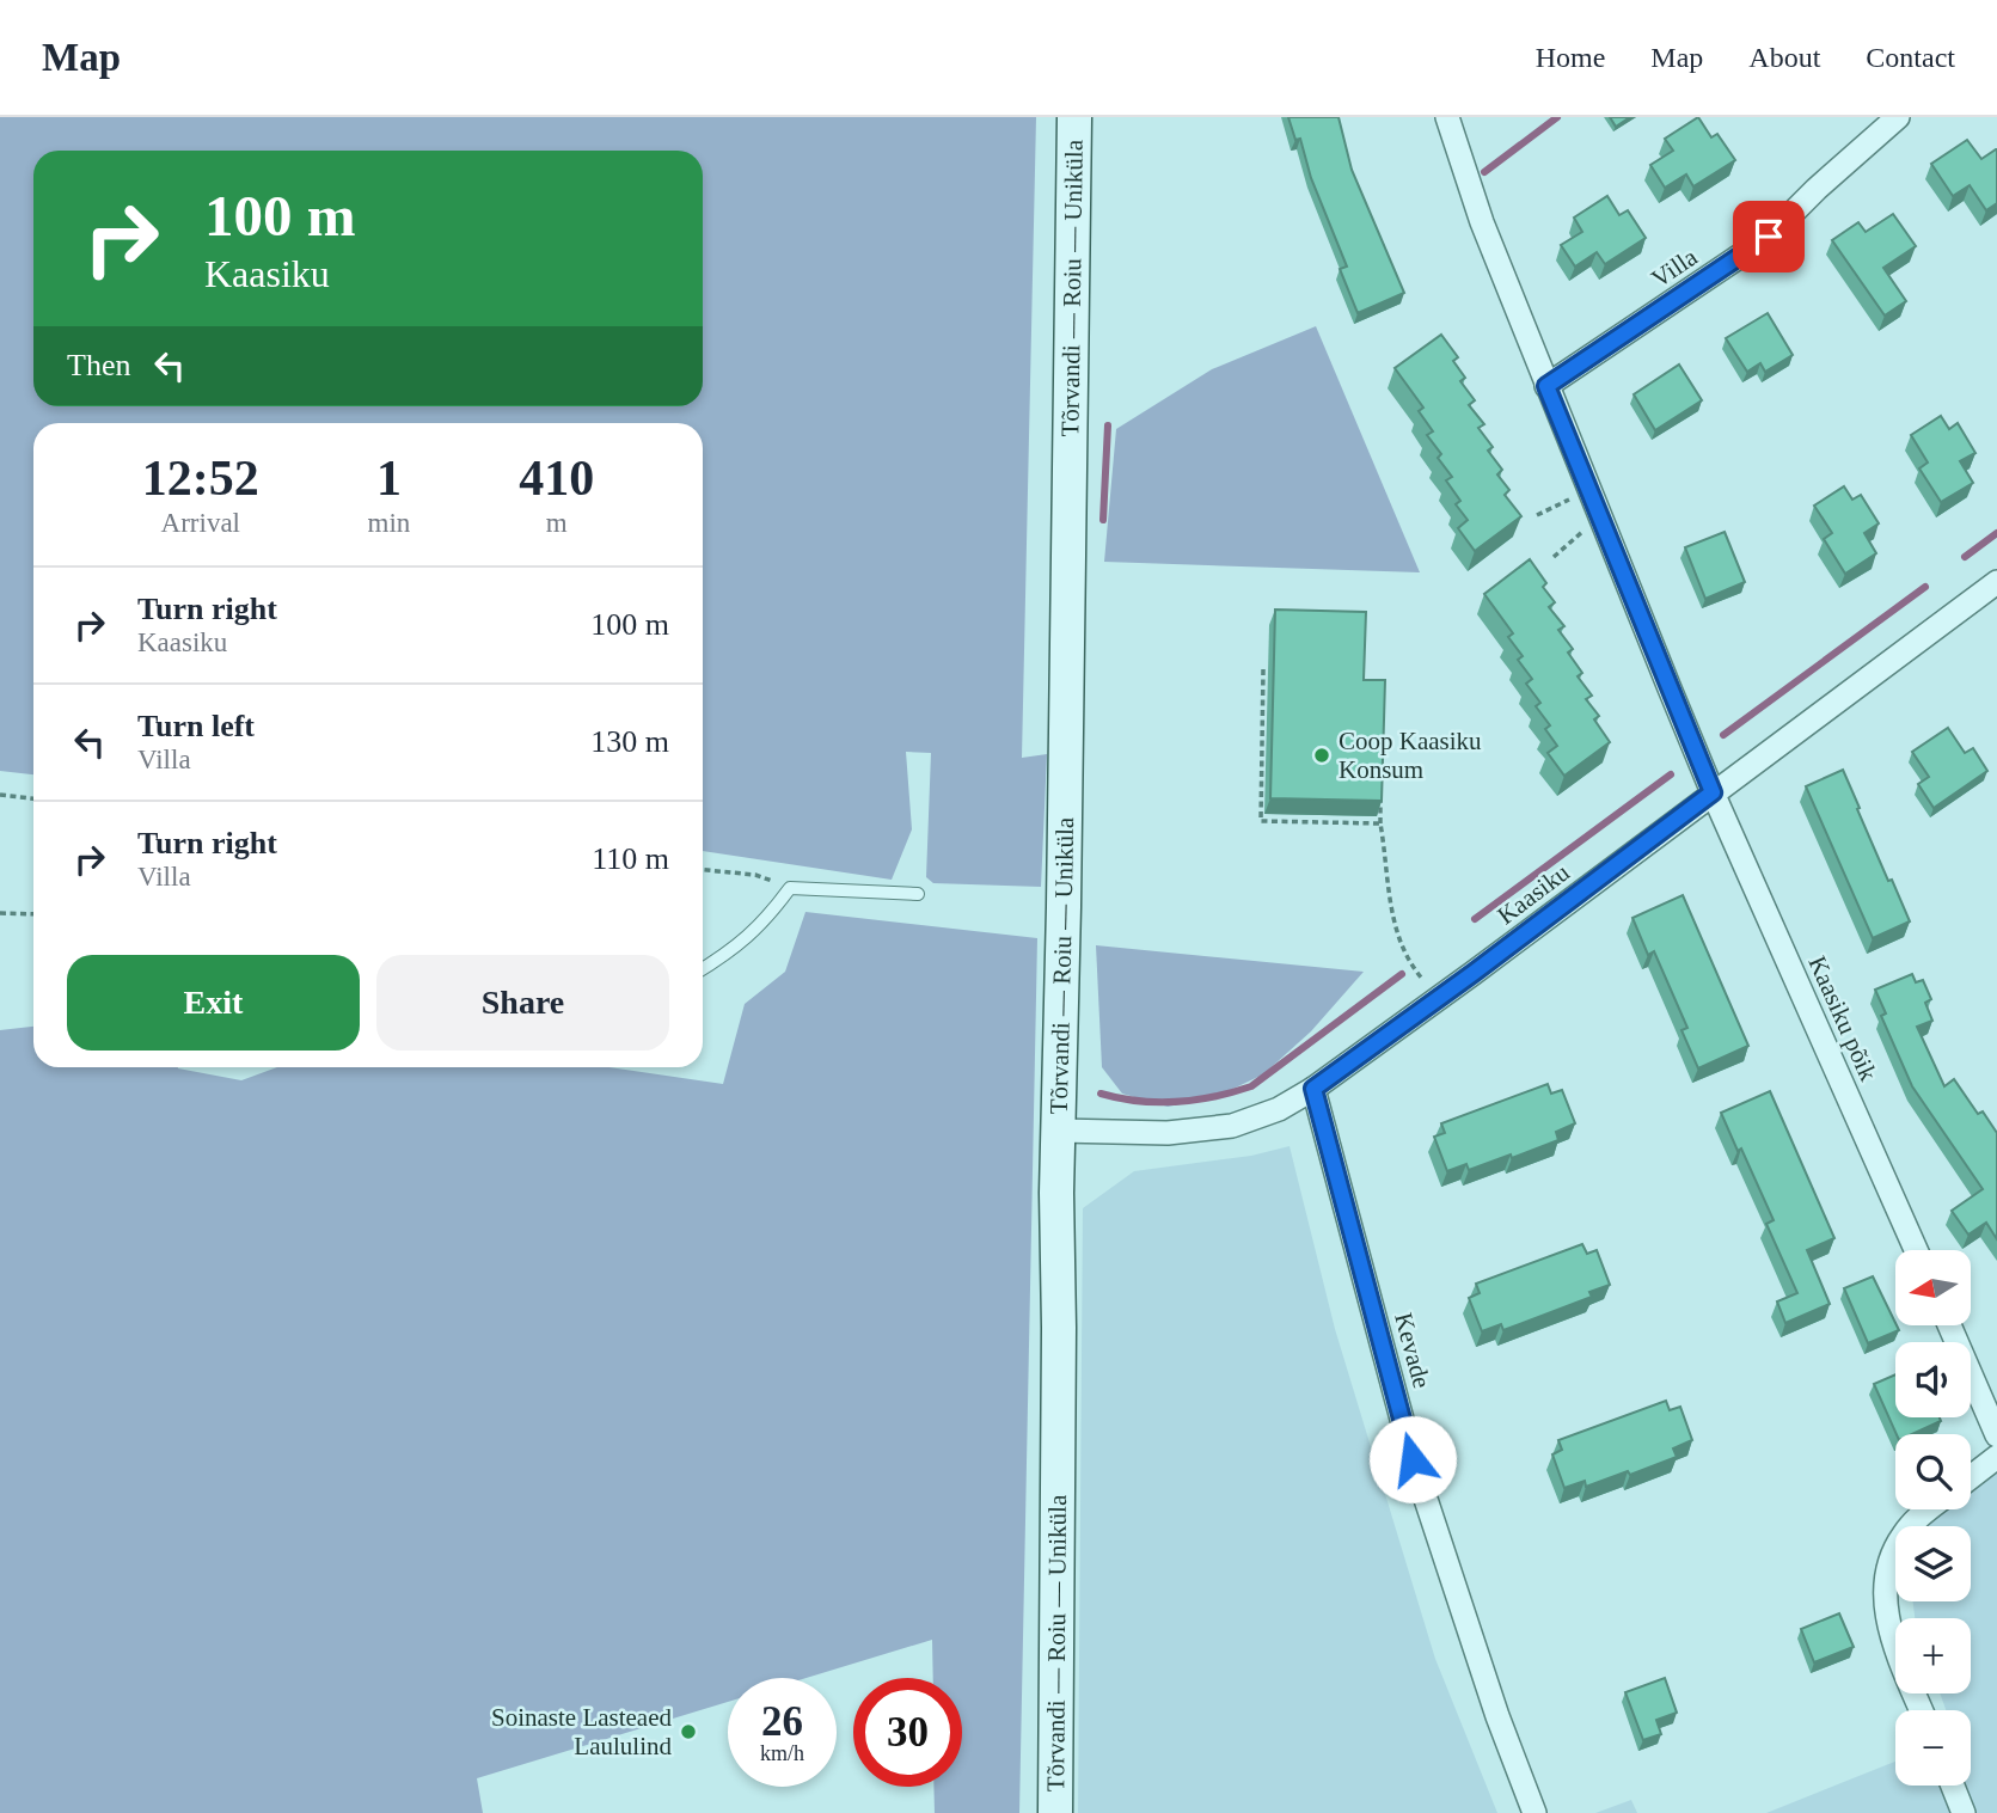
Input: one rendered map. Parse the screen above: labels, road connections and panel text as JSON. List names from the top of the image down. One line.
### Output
{"streets":{"street":["Villa","Tõrvandi — Roiu — Uniküla","Kaasiku","Kaasiku põik","Kevade"]},"crossings":[["Tõrvandi — Roiu — Uniküla","Kaasiku"],["Kaasiku","Kaasiku põik"],["Kaasiku","Kevade"]],"places":["Coop Kaasiku Konsum","Soinaste Lasteaed Laululind"],"north":"left","page":{"header":"Map","nav":["Home","Map","About","Contact"],"turn":["100 m","Kaasiku"],"then":"Then","eta":["12:52","Arrival","1","min","410","m"],"list":[{"name":"Turn right","note":"Kaasiku","value":"100 m"},{"name":"Turn left","note":"Villa","value":"130 m"},{"name":"Turn right","note":"Villa","value":"110 m"}],"buttons":["Exit","Share"],"map_buttons":["+","−"],"speed":"26 km/h","limit":"30"}}
